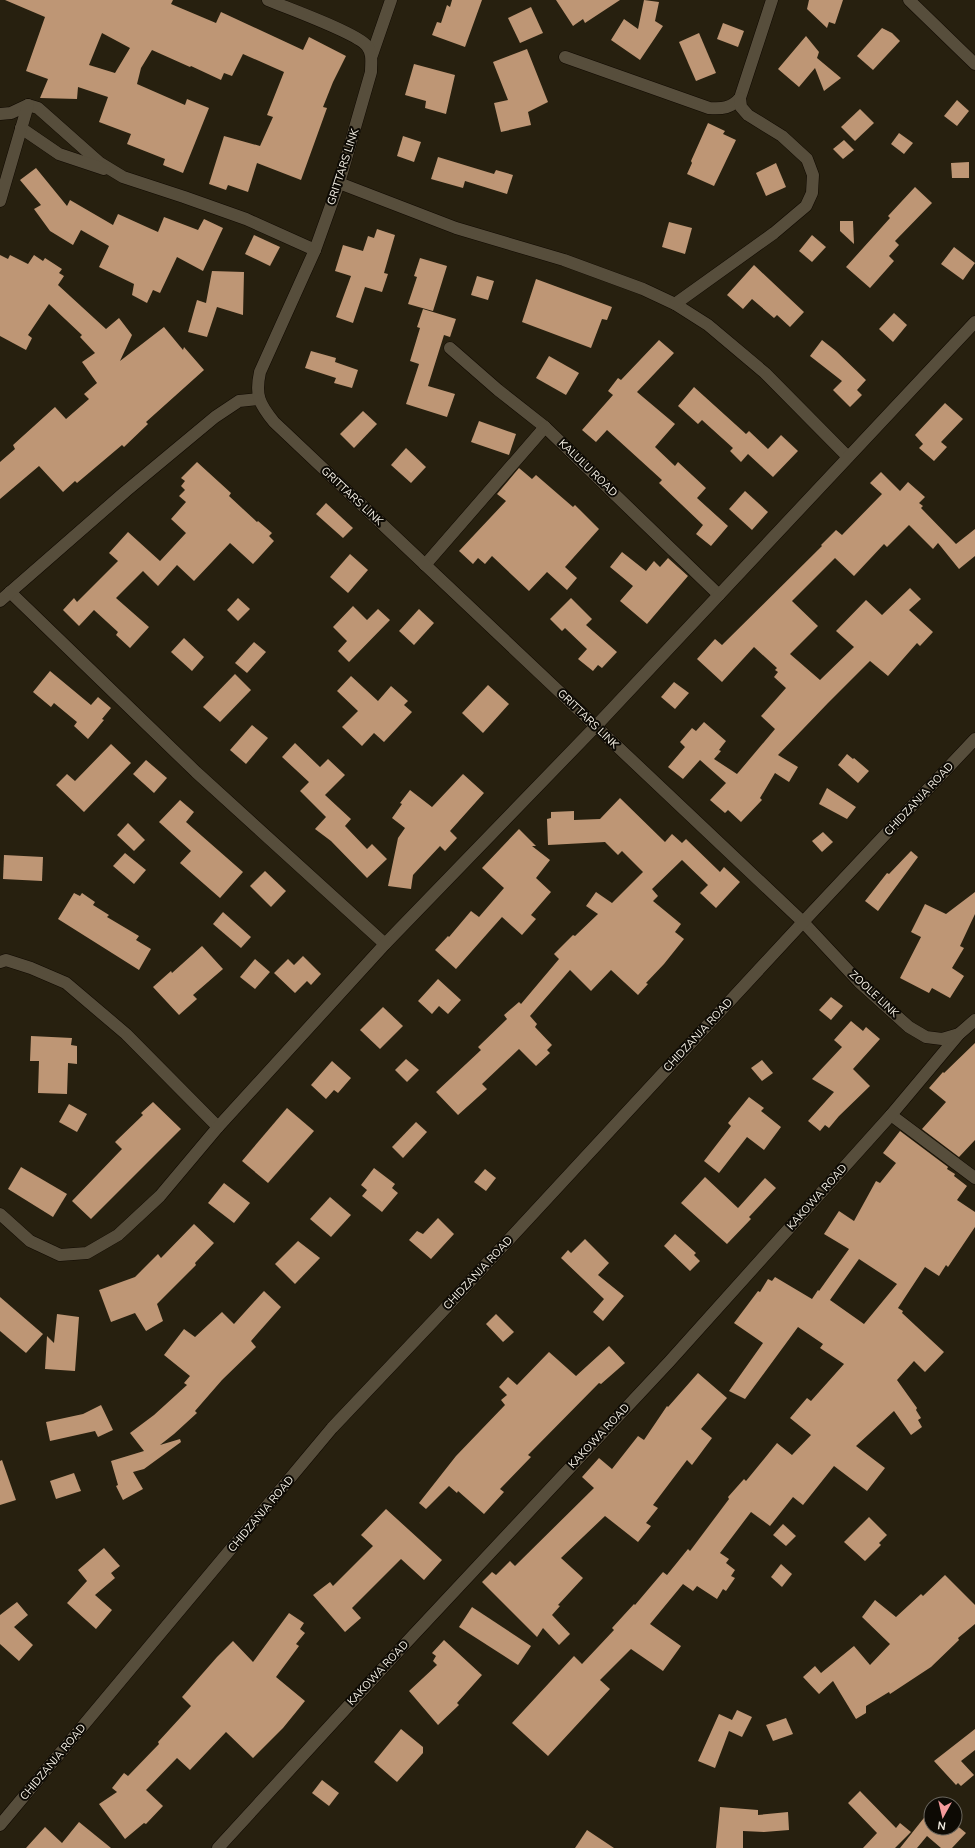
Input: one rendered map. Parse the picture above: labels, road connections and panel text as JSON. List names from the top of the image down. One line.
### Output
{"streets":{"street":["GRITTARS LINK","KALULU ROAD","CHIDZANJA ROAD","ZOOLE LINK","KAKOWA ROAD"]},"crossings":[["GRITTARS LINK","CHIDZANJA ROAD"],["GRITTARS LINK","ZOOLE LINK"],["CHIDZANJA ROAD","ZOOLE LINK"],["ZOOLE LINK","KAKOWA ROAD"]],"north":"bottom"}
